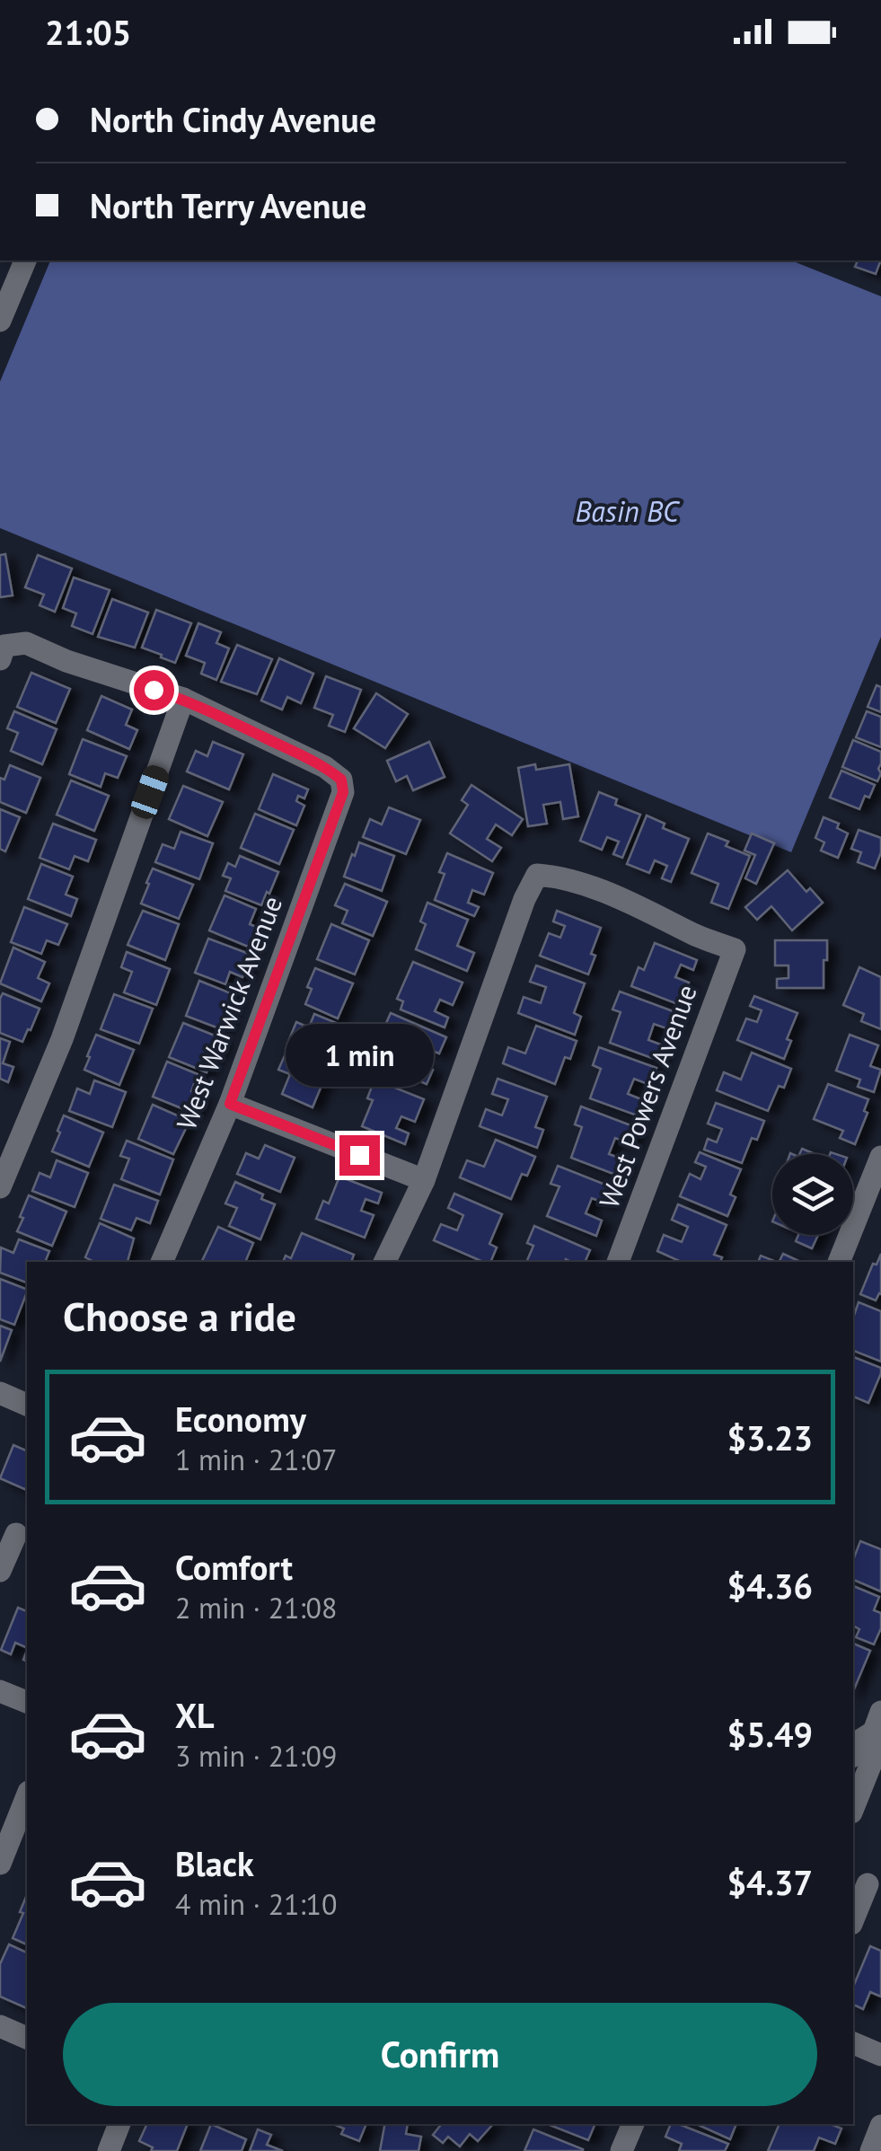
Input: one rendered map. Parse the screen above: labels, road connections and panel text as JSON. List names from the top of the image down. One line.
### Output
{"streets":{"street":["West Warwick Avenue","West Powers Avenue"]},"water":["Basin BC"],"page":{"status":"21:05","banner":["North Cindy Avenue","North Terry Avenue"],"bubble":"1 min","heading":"Choose a ride","list":[{"name":"Economy","note":"1 min · 21:07","value":"$3.23"},{"name":"Comfort","note":"2 min · 21:08","value":"$4.36"},{"name":"XL","note":"3 min · 21:09","value":"$5.49"},{"name":"Black","note":"4 min · 21:10","value":"$4.37"}],"buttons":"Confirm"}}
